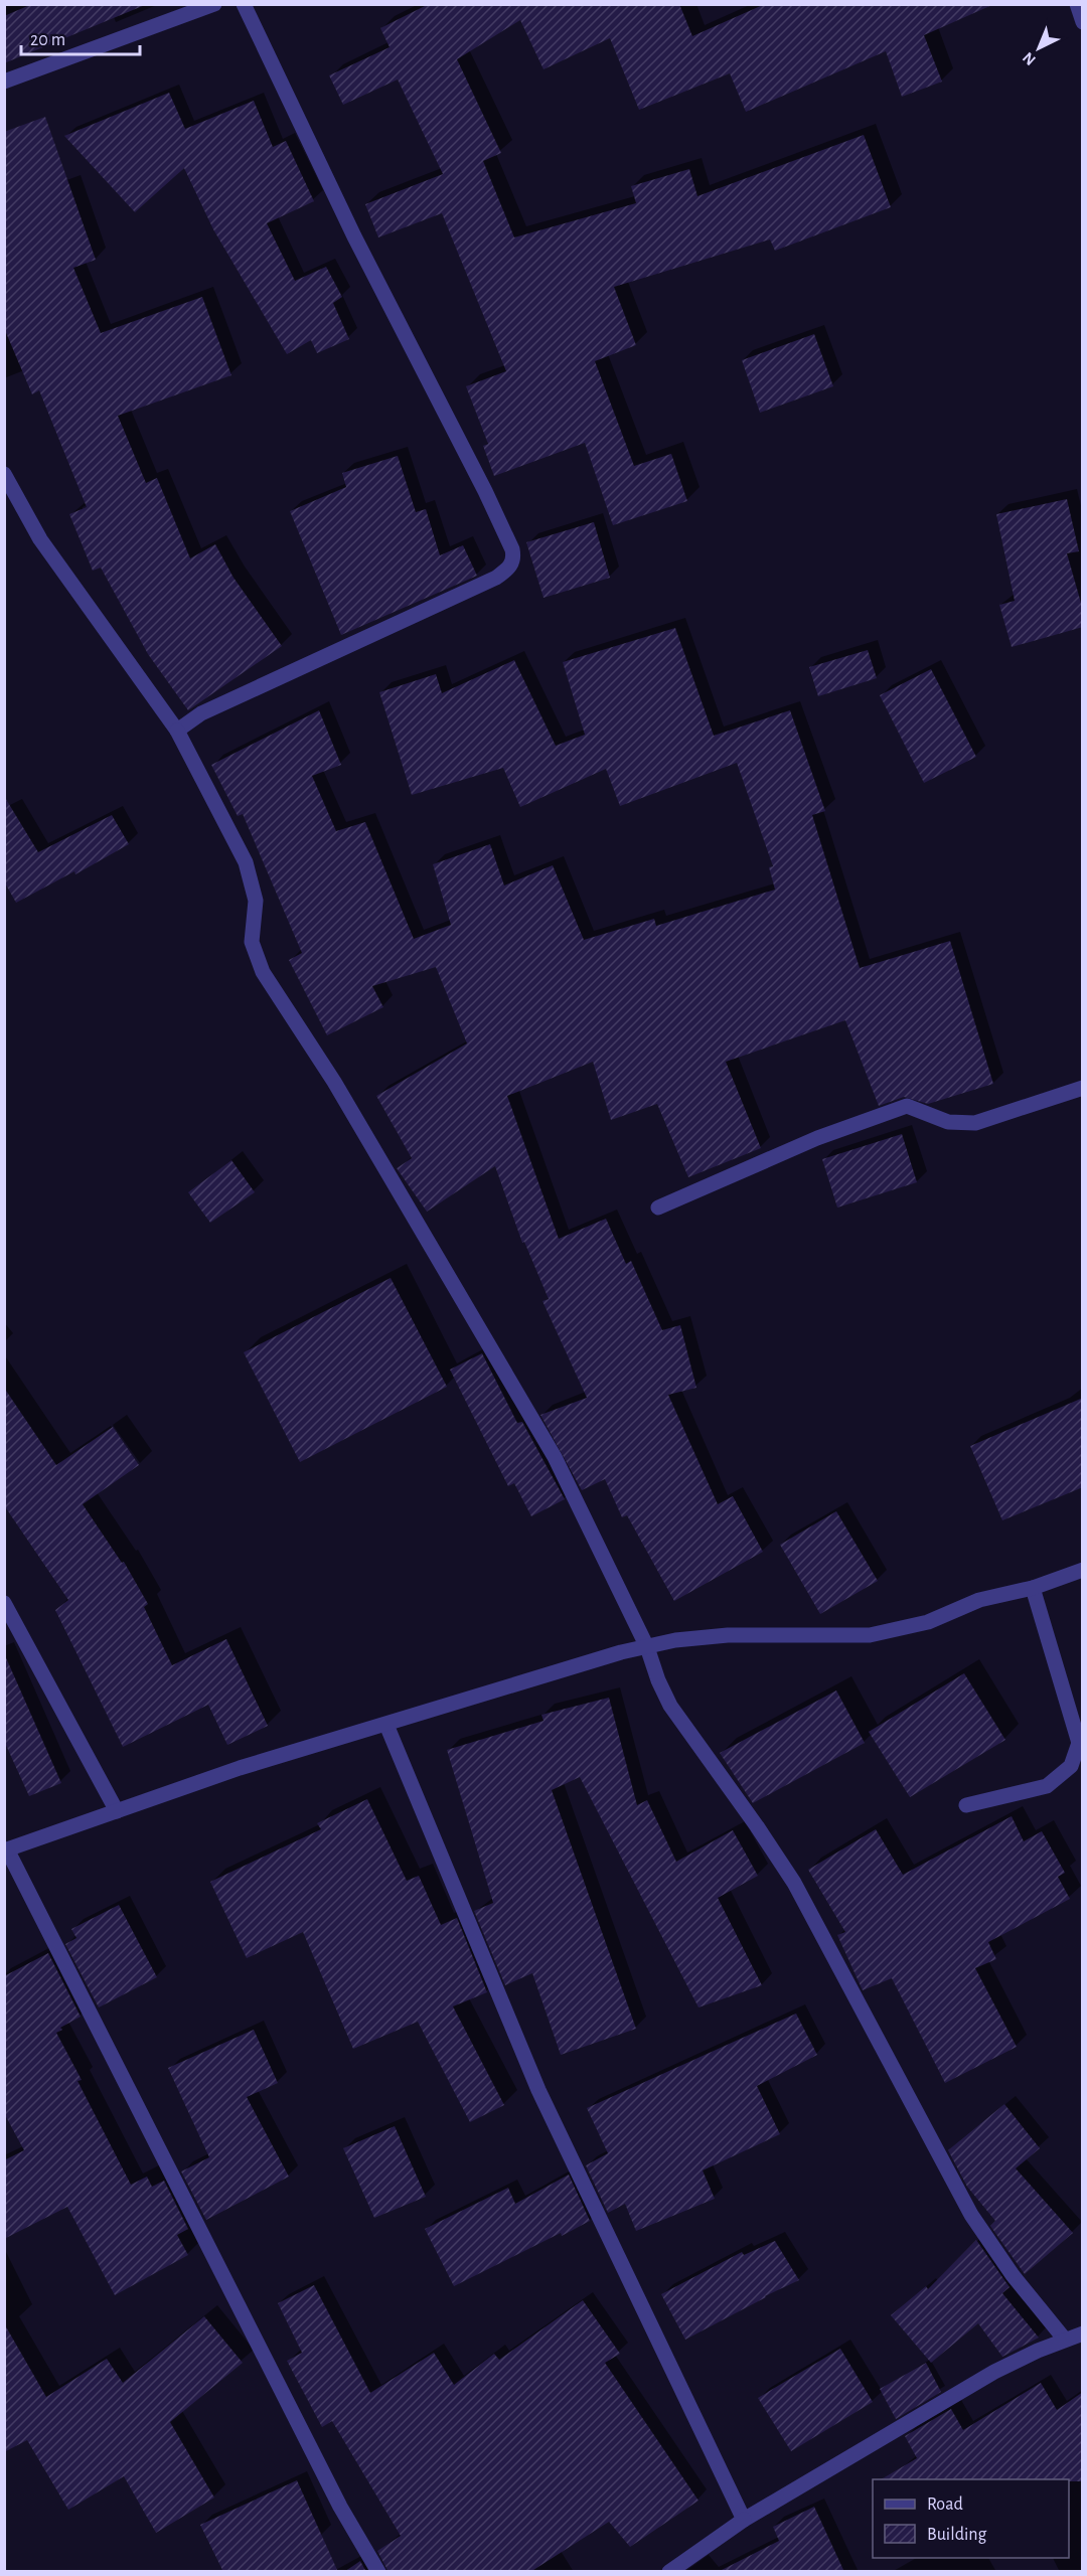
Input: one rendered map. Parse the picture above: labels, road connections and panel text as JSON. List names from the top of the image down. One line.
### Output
{"legend":["Road","Building"],"scale_bar":"20 m","north":"bottom left"}
